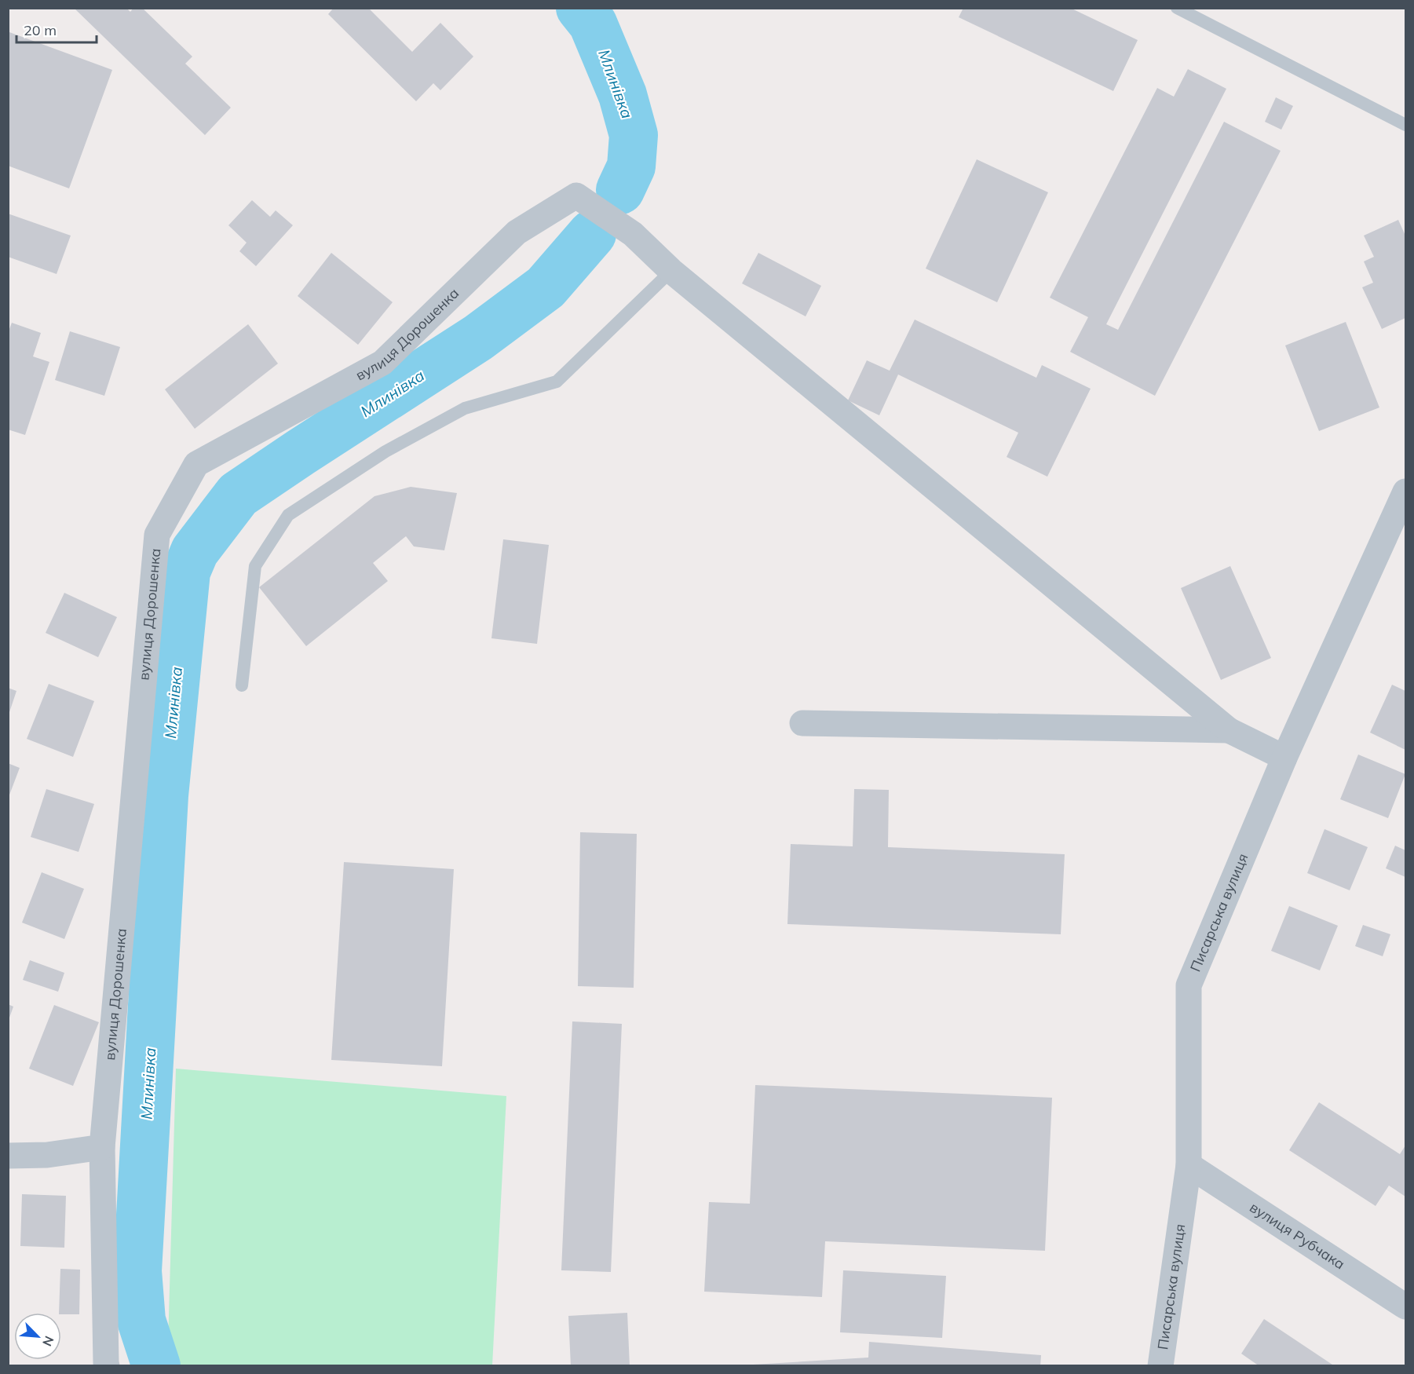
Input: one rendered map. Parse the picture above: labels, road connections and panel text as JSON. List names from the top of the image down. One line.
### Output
{"streets":{"street":["вулиця Дорошенка","Писарська вулиця","вулиця Рубчака"]},"crossings":[["Писарська вулиця","вулиця Рубчака"]],"water":["Млинівка"],"scale_bar":"20 m","north":"bottom right"}
